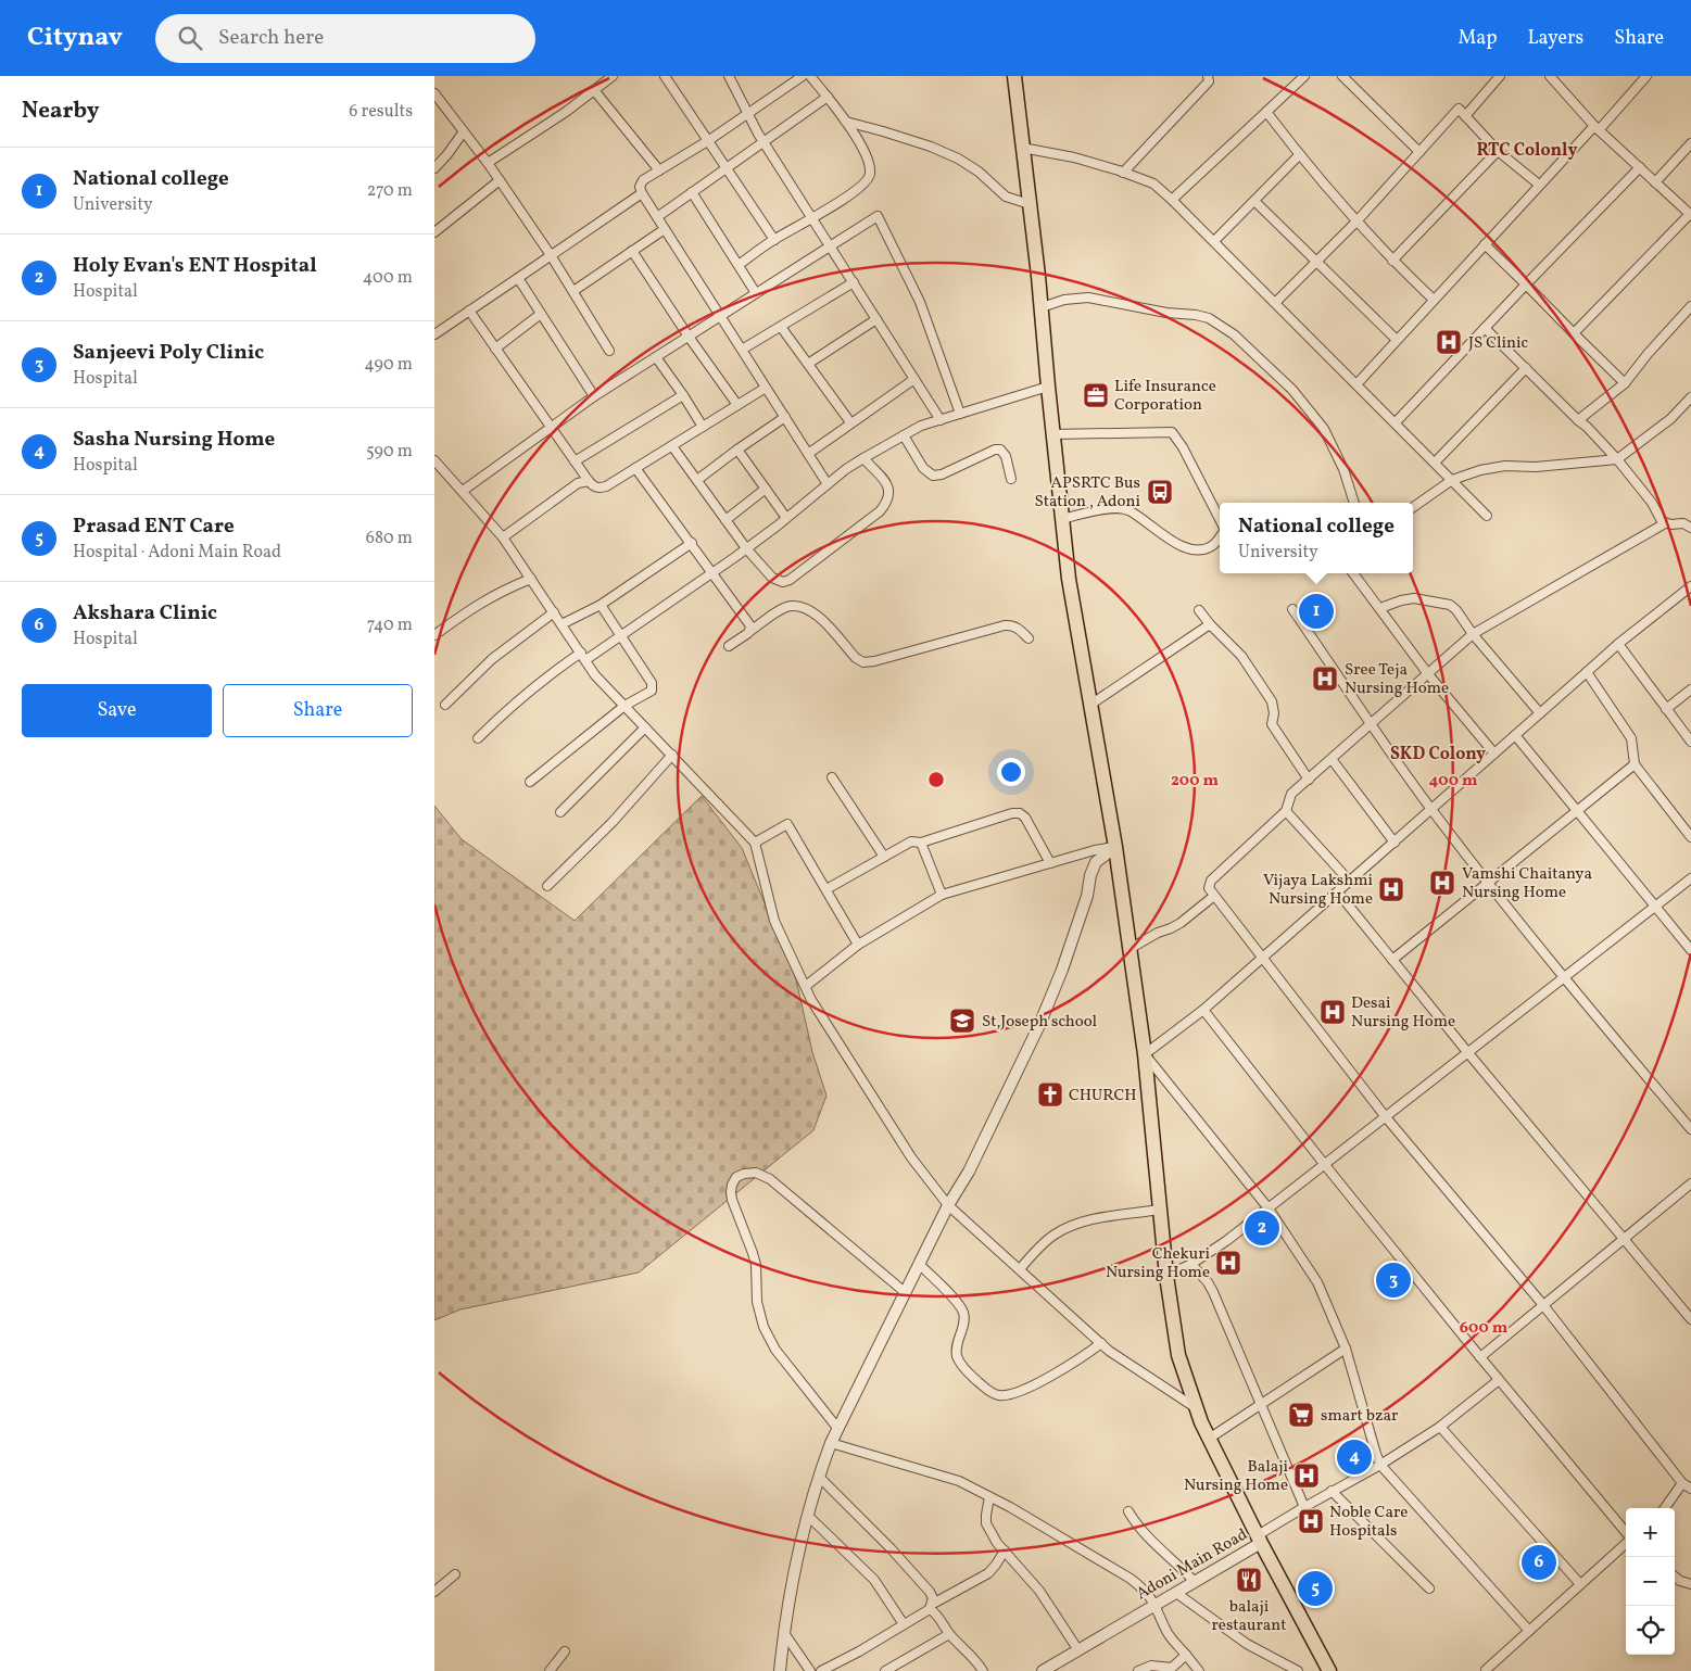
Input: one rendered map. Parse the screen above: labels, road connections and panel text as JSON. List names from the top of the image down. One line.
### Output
{"streets":{"main road":["Adoni Main Road"]},"districts":["RTC Colonly","SKD Colony"],"places":{"hospital":["JS Clinic","Sree Teja Nursing Home","Vamshi Chaitanya Nursing Home","Vijaya Lakshmi Nursing Home","Desai Nursing Home","Chekuri Nursing Home","Balaji Nursing Home","Noble Care Hospitals"],"office":["Life Insurance Corporation"],"bus stop":["APSRTC Bus Station , Adoni"],"school or university":["St,Joseph school"],"church":["CHURCH"],"supermarket":["smart bzar"],"restaurant":["balaji restaurant"]},"page":{"header":"Citynav","search":"Search here","nav":["Map","Layers","Share"],"heading":["Nearby","6 results"],"list":[{"mark":"1","name":"National college","note":"University","value":"270 m"},{"mark":"2","name":"Holy Evan's ENT Hospital","note":"Hospital","value":"400 m"},{"mark":"3","name":"Sanjeevi Poly Clinic","note":"Hospital","value":"490 m"},{"mark":"4","name":"Sasha Nursing Home","note":"Hospital","value":"590 m"},{"mark":"5","name":"Prasad ENT Care","note":"Hospital · Adoni Main Road","value":"680 m"},{"mark":"6","name":"Akshara Clinic","note":"Hospital","value":"740 m"}],"popup":["National college","University"],"pins":["1","2","3","4","6","5"],"buttons":["Save","Share"],"map_buttons":["+","−"]},"rings":["200 m","400 m","600 m"]}
